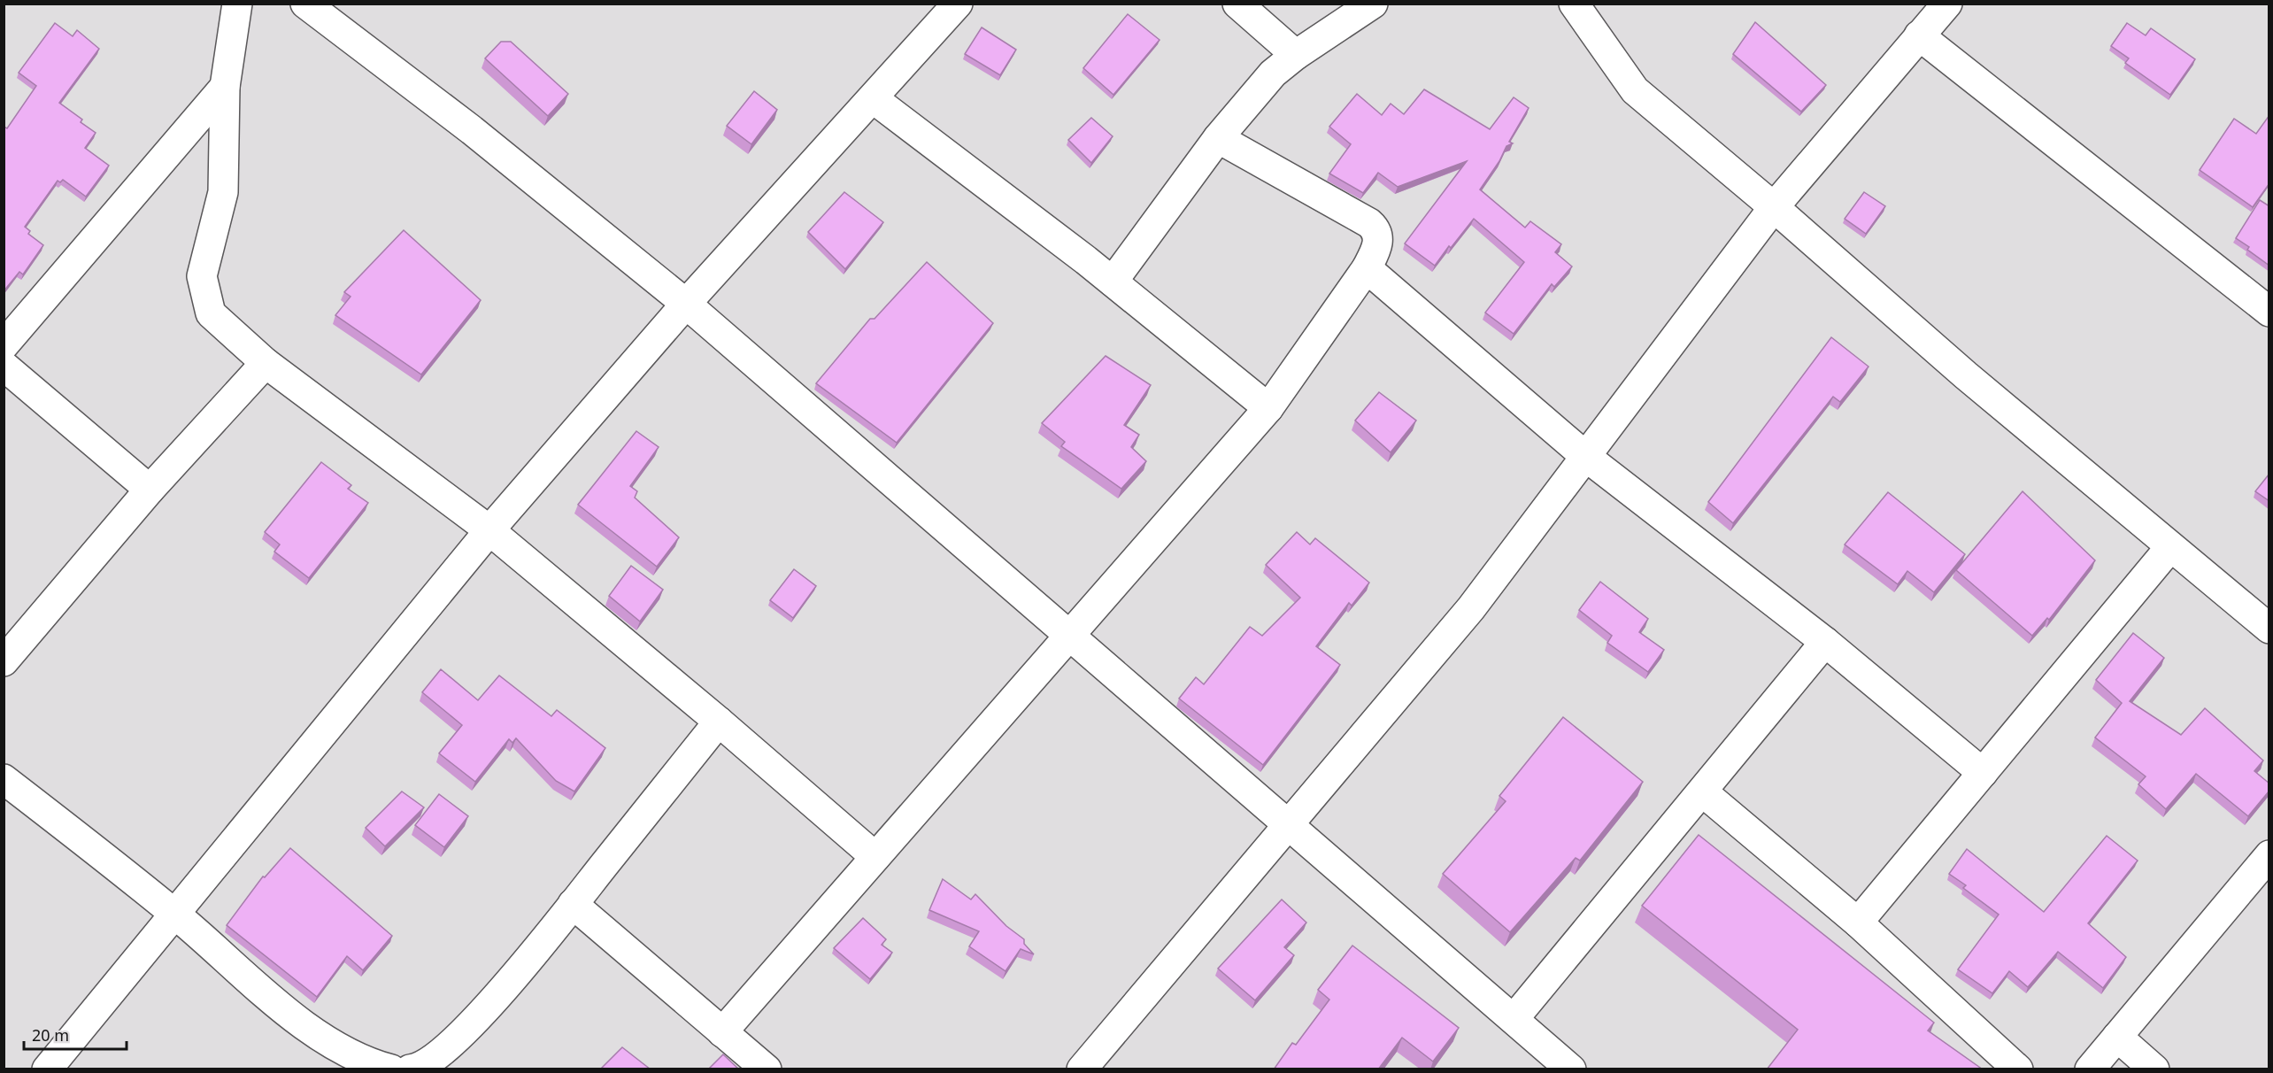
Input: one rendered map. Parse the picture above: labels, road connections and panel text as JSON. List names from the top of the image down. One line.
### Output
{"scale_bar":"20 m"}
